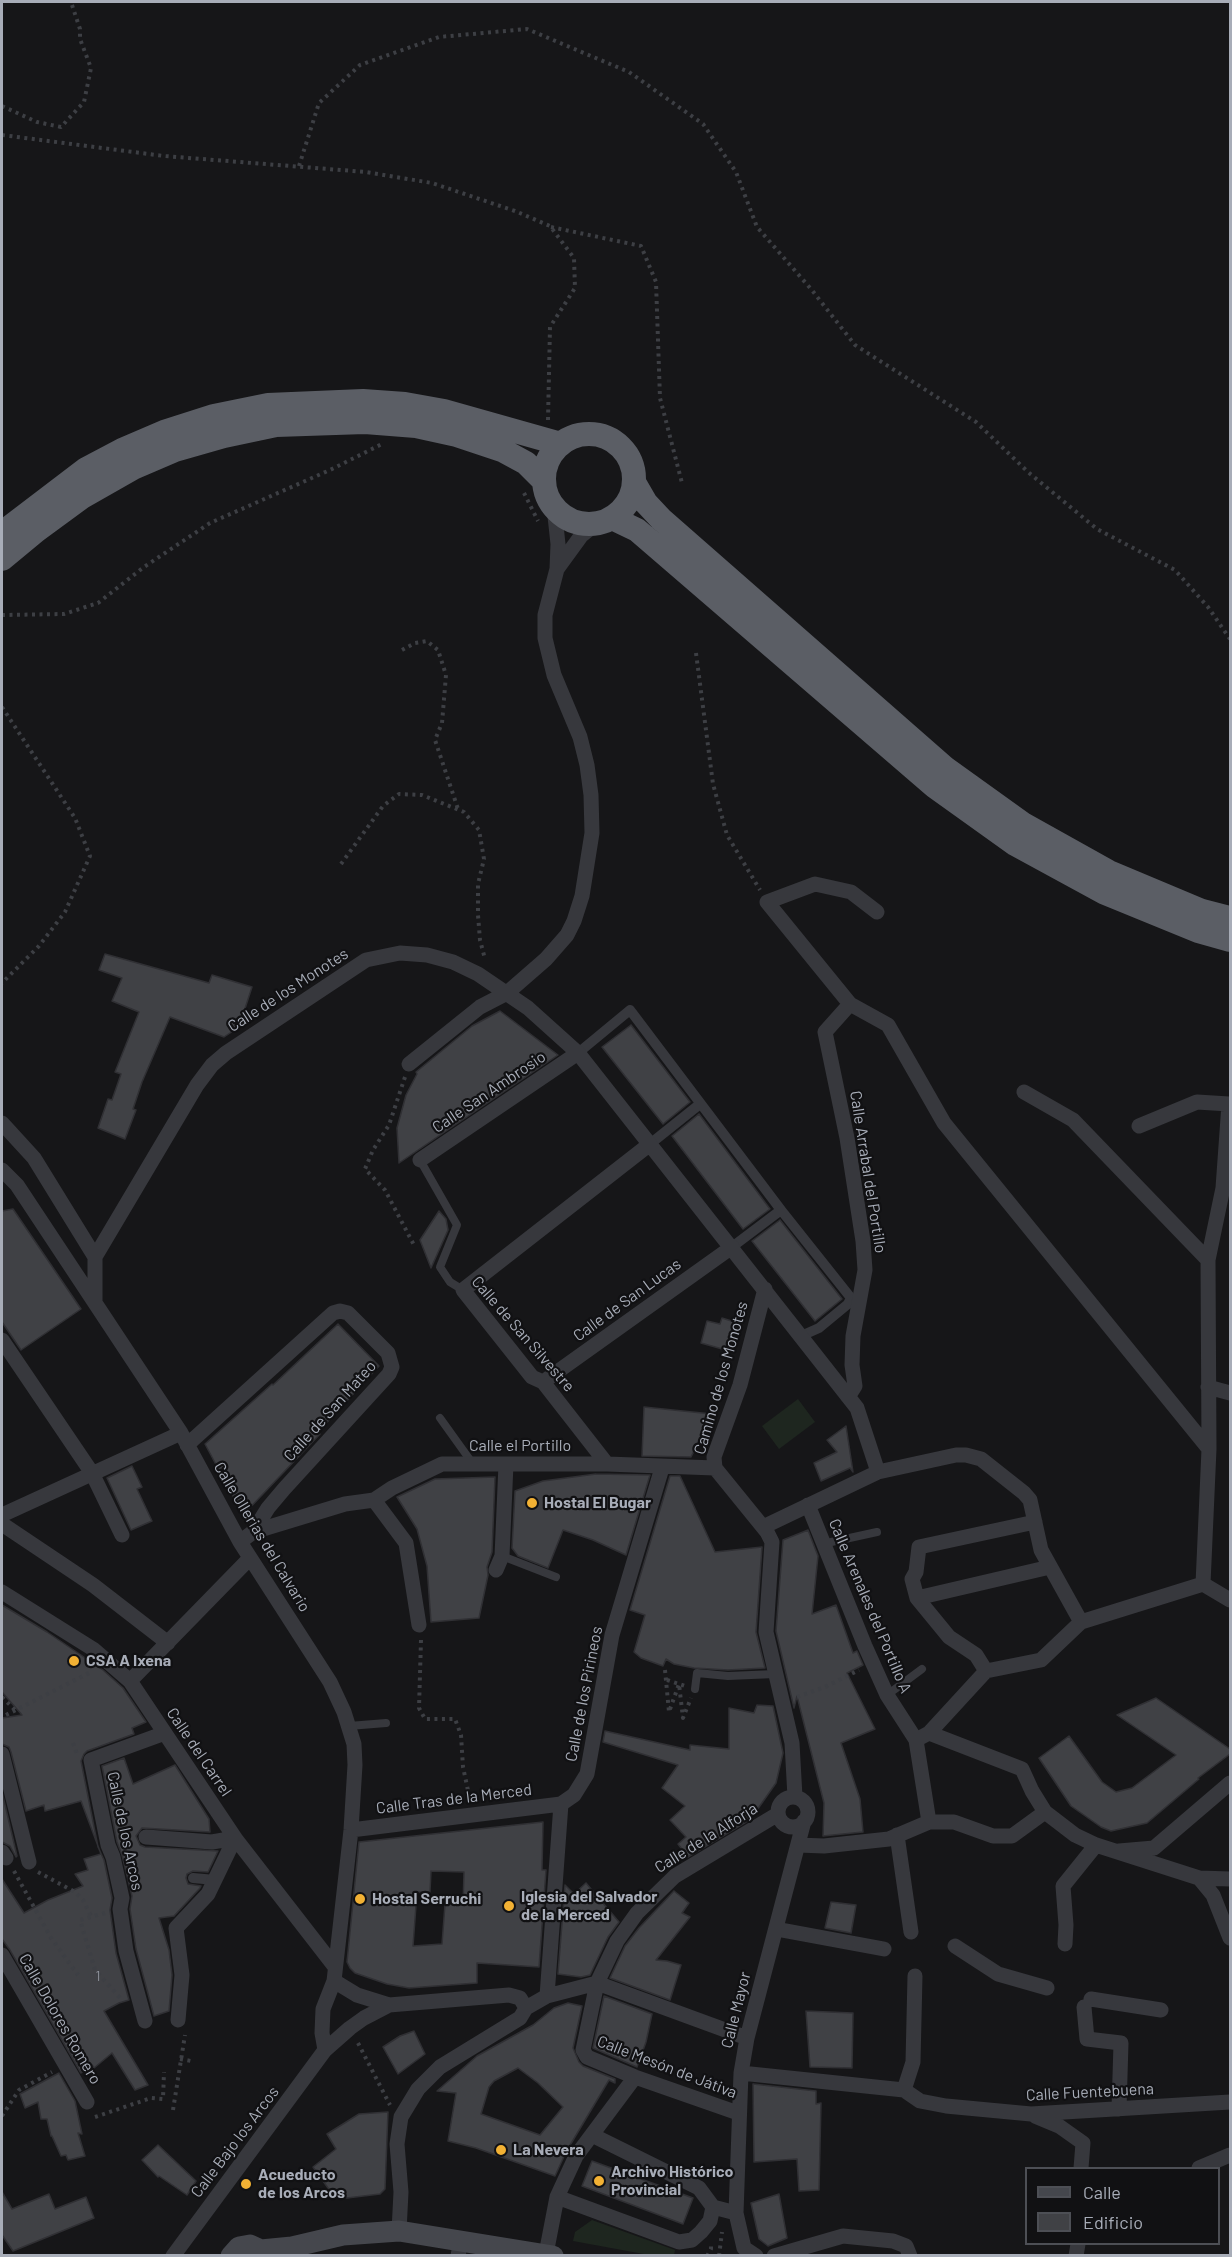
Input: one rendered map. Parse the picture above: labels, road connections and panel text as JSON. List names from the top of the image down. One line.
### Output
{"streets":{"street":["Calle de los Monotes","Calle San Ambrosio","Calle Arrabal del Portillo","Calle de San Lucas","Calle de San Silvestre","Camino de los Monotes","Calle de San Mateo","Calle el Portillo","Calle Ollerias del Calvario","Calle Arenales del Portillo A","Calle de los Pirineos","Calle del Carrel","Calle Tras de la Merced","Calle de los Arcos","Calle de la Alforja","Calle Mayor","Calle Dolores Romero","Calle Mesón de Játiva","Calle Fuentebuena","Calle Bajo los Arcos"]},"crossings":[["Calle de los Monotes","Calle San Ambrosio"],["Calle de los Monotes","Calle de San Lucas"],["Calle de los Monotes","Camino de los Monotes"],["Calle San Ambrosio","Calle de San Silvestre"],["Calle Arrabal del Portillo","Camino de los Monotes"],["Calle de San Lucas","Calle de San Silvestre"],["Calle de San Silvestre","Calle el Portillo"],["Camino de los Monotes","Calle el Portillo"],["Calle de San Mateo","Calle el Portillo"],["Calle de San Mateo","Calle Ollerias del Calvario"],["Calle el Portillo","Calle Ollerias del Calvario"],["Calle el Portillo","Calle de los Pirineos"],["Calle Ollerias del Calvario","Calle del Carrel"],["Calle Ollerias del Calvario","Calle Tras de la Merced"],["Calle Ollerias del Calvario","Calle Bajo los Arcos"],["Calle de los Pirineos","Calle Tras de la Merced"],["Calle del Carrel","Calle de los Arcos"],["Calle de la Alforja","Calle Mayor"],["Calle de la Alforja","Calle Mesón de Játiva"],["Calle Mayor","Calle Mesón de Játiva"],["Calle Mayor","Calle Fuentebuena"]],"places":["Hostal El Bugar","CSA A Ixena","Hostal Serruchi","Iglesia del Salvador de la Merced","La Nevera","Archivo Histórico Provincial","Acueducto de los Arcos"],"house_numbers":["1"],"legend":["Calle","Edificio"]}
